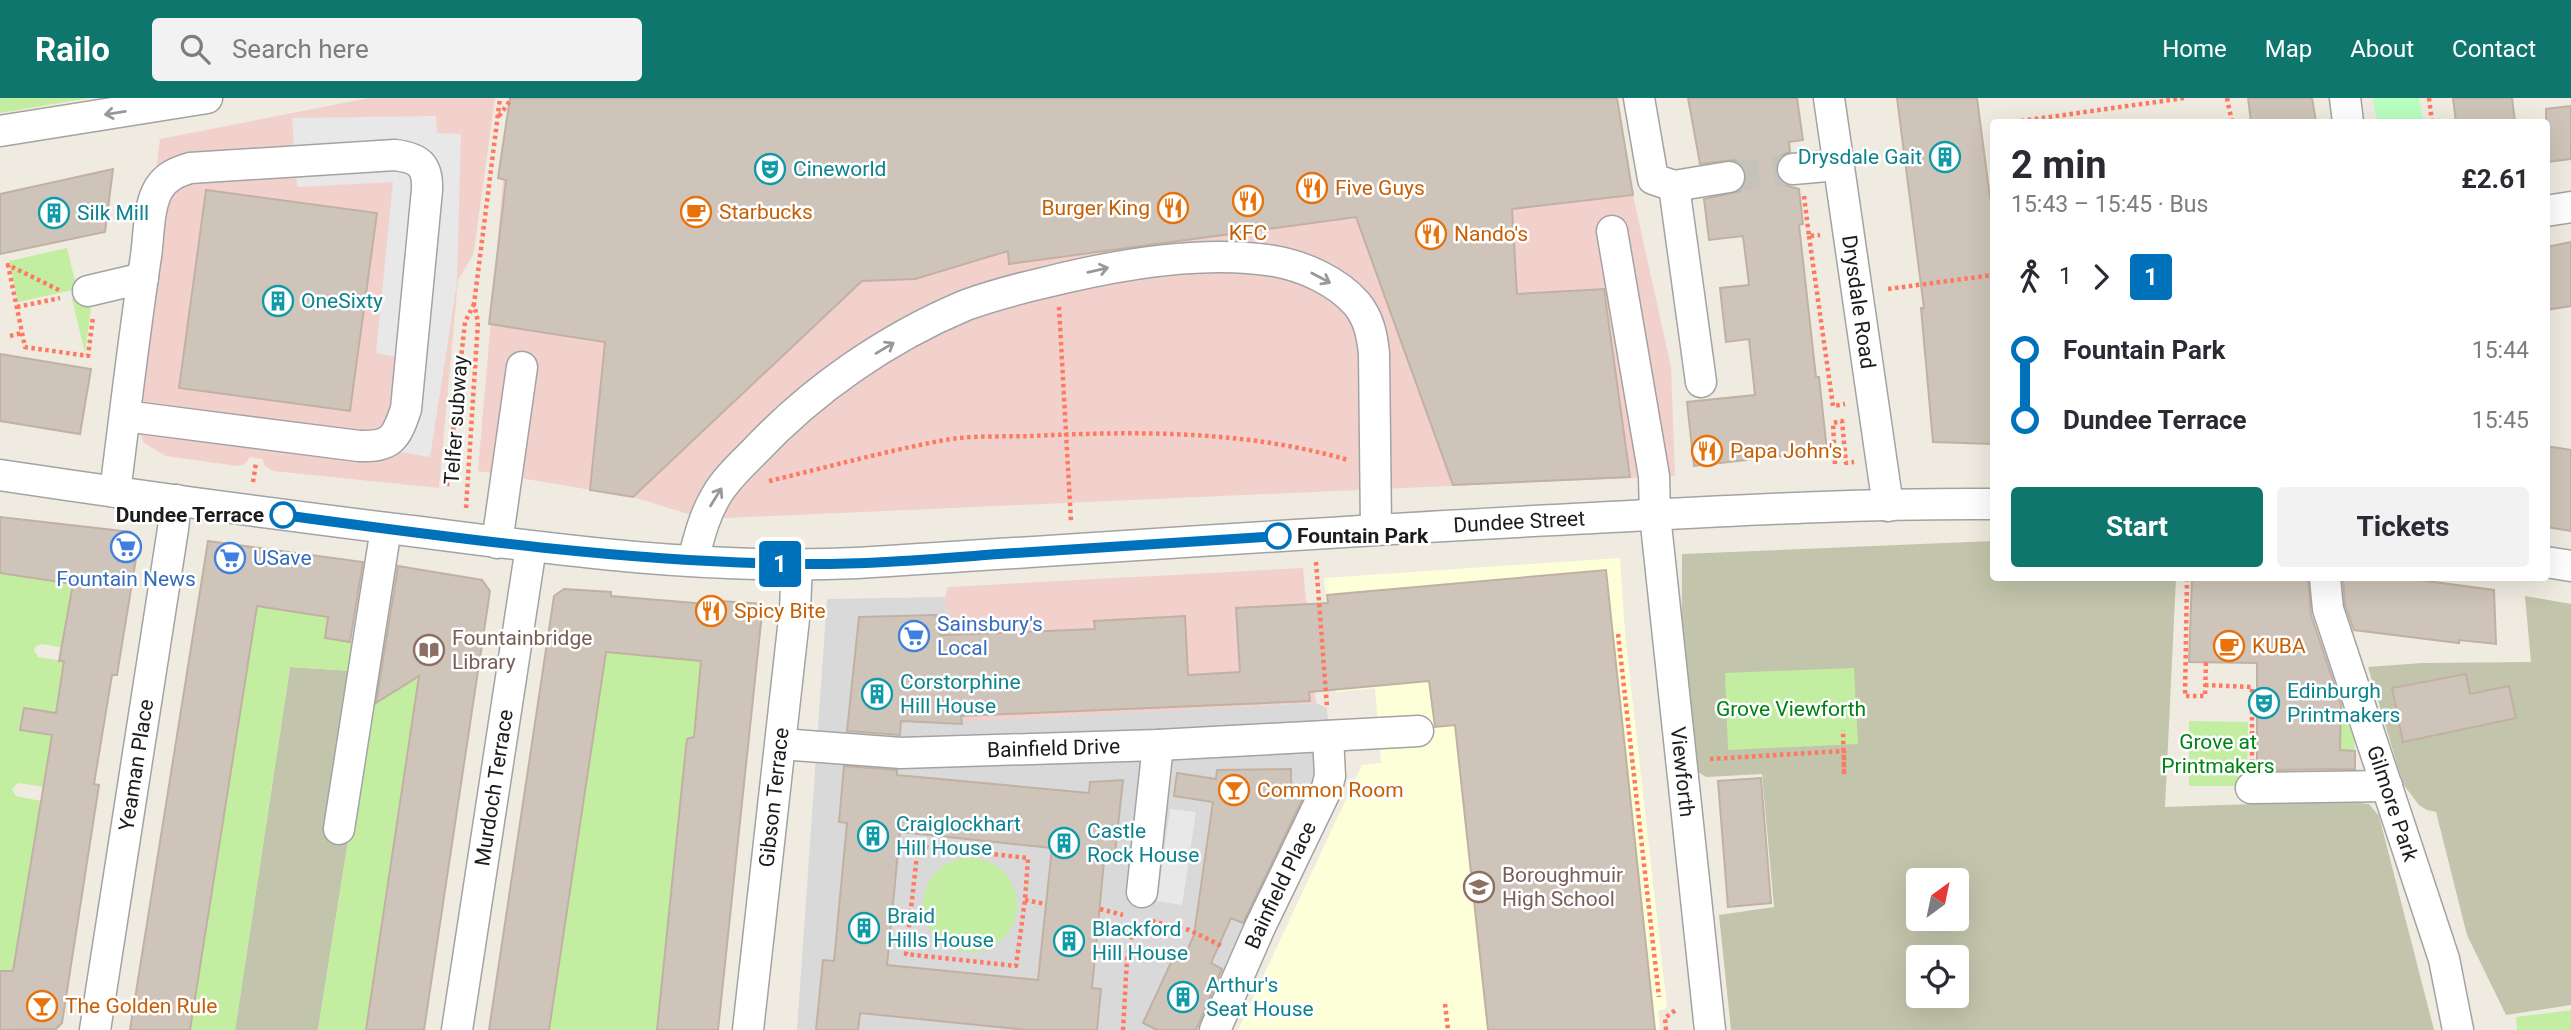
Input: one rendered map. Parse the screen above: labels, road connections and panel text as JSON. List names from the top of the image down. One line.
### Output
{"streets":{"street":["Drysdale Road","Dundee Street","Bainfield Drive","Yeaman Place","Viewforth","Murdoch Terrace","Gibson Terrace","Gilmore Park","Bainfield Place"],"path":["Telfer subway"]},"crossings":[["Drysdale Road","Dundee Street"],["Telfer subway","Dundee Street"],["Dundee Street","Yeaman Place"],["Dundee Street","Viewforth"],["Dundee Street","Murdoch Terrace"],["Dundee Street","Gibson Terrace"],["Bainfield Drive","Gibson Terrace"],["Bainfield Drive","Bainfield Place"]],"parks":["Grove Viewforth","Grove at Printmakers"],"places":{"building":["Drysdale Gait","Silk Mill","OneSixty","Corstorphine Hill House","Craiglockhart Hill House","Castle Rock House","Braid Hills House","Blackford Hill House","Arthur's Seat House"],"theatre":["Cineworld","Edinburgh Printmakers"],"restaurant":["Five Guys","KFC","Burger King","Nando's","Papa John's","Spicy Bite"],"cafe":["Starbucks","KUBA"],"other":["Dundee Terrace","Fountain Park"],"supermarket":["Fountain News","USave","Sainsbury's Local"],"library":["Fountainbridge Library"],"bar":["Common Room","The Golden Rule"],"school or university":["Boroughmuir High School"]},"lines":["bus line 1"],"north":"top right","page":{"header":"Railo","search":"Search here","nav":["Home","Map","About","Contact"],"on_map":"1","heading":["2 min","15:43 – 15:45 · Bus","£2.61"],"legs":["1","1"],"list":[{"name":"Fountain Park","value":"15:44"},{"name":"Dundee Terrace","value":"15:45"}],"buttons":["Start","Tickets"]}}
